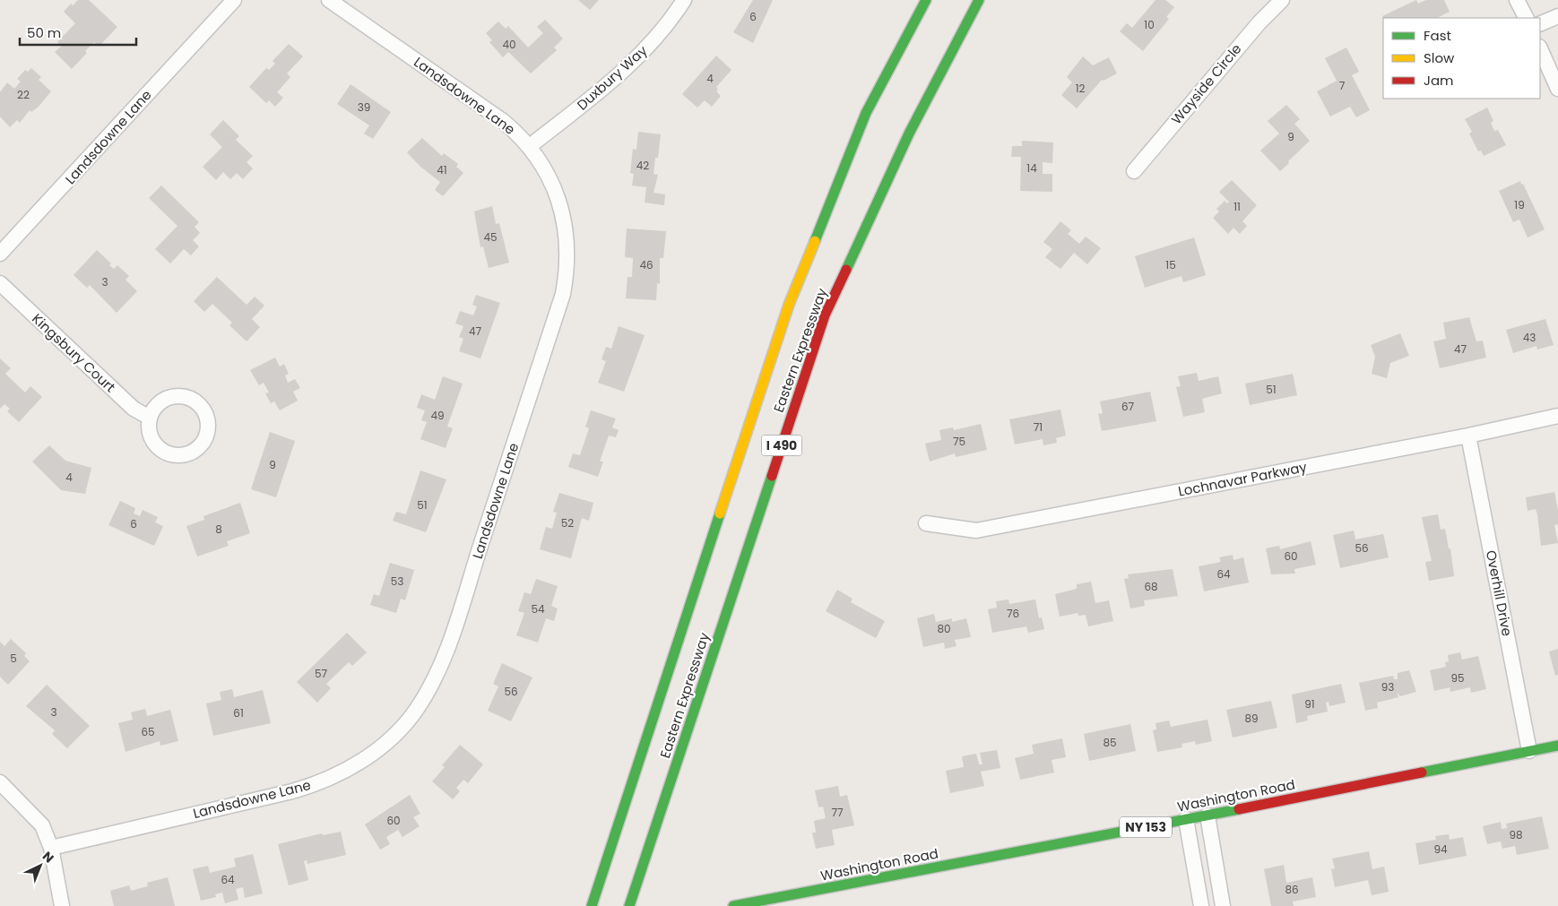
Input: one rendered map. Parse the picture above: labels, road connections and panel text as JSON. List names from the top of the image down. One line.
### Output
{"streets":{"main road":["Eastern Expressway","I 490","Washington Road","NY 153"],"street":["Duxbury Way","Wayside Circle","Landsdowne Lane","Kingsbury Court","Lochnavar Parkway","Overhill Drive"]},"crossings":[["Duxbury Way","Landsdowne Lane"],["Lochnavar Parkway","Overhill Drive"],["Overhill Drive","Washington Road"]],"house_numbers":["6","10","40","4","7","12","22","39","9","42","14","41","19","11","45","46","15","3","47","43","47","51","67","49","71","75","9","4","51","52","6","8","56","60","64","53","68","54","76","80","5","57","95","93","56","91","3","61","89","65","85","77","60","98","94","64","86"],"legend":["Fast","Slow","Jam"],"scale_bar":"50 m","north":"top right"}
